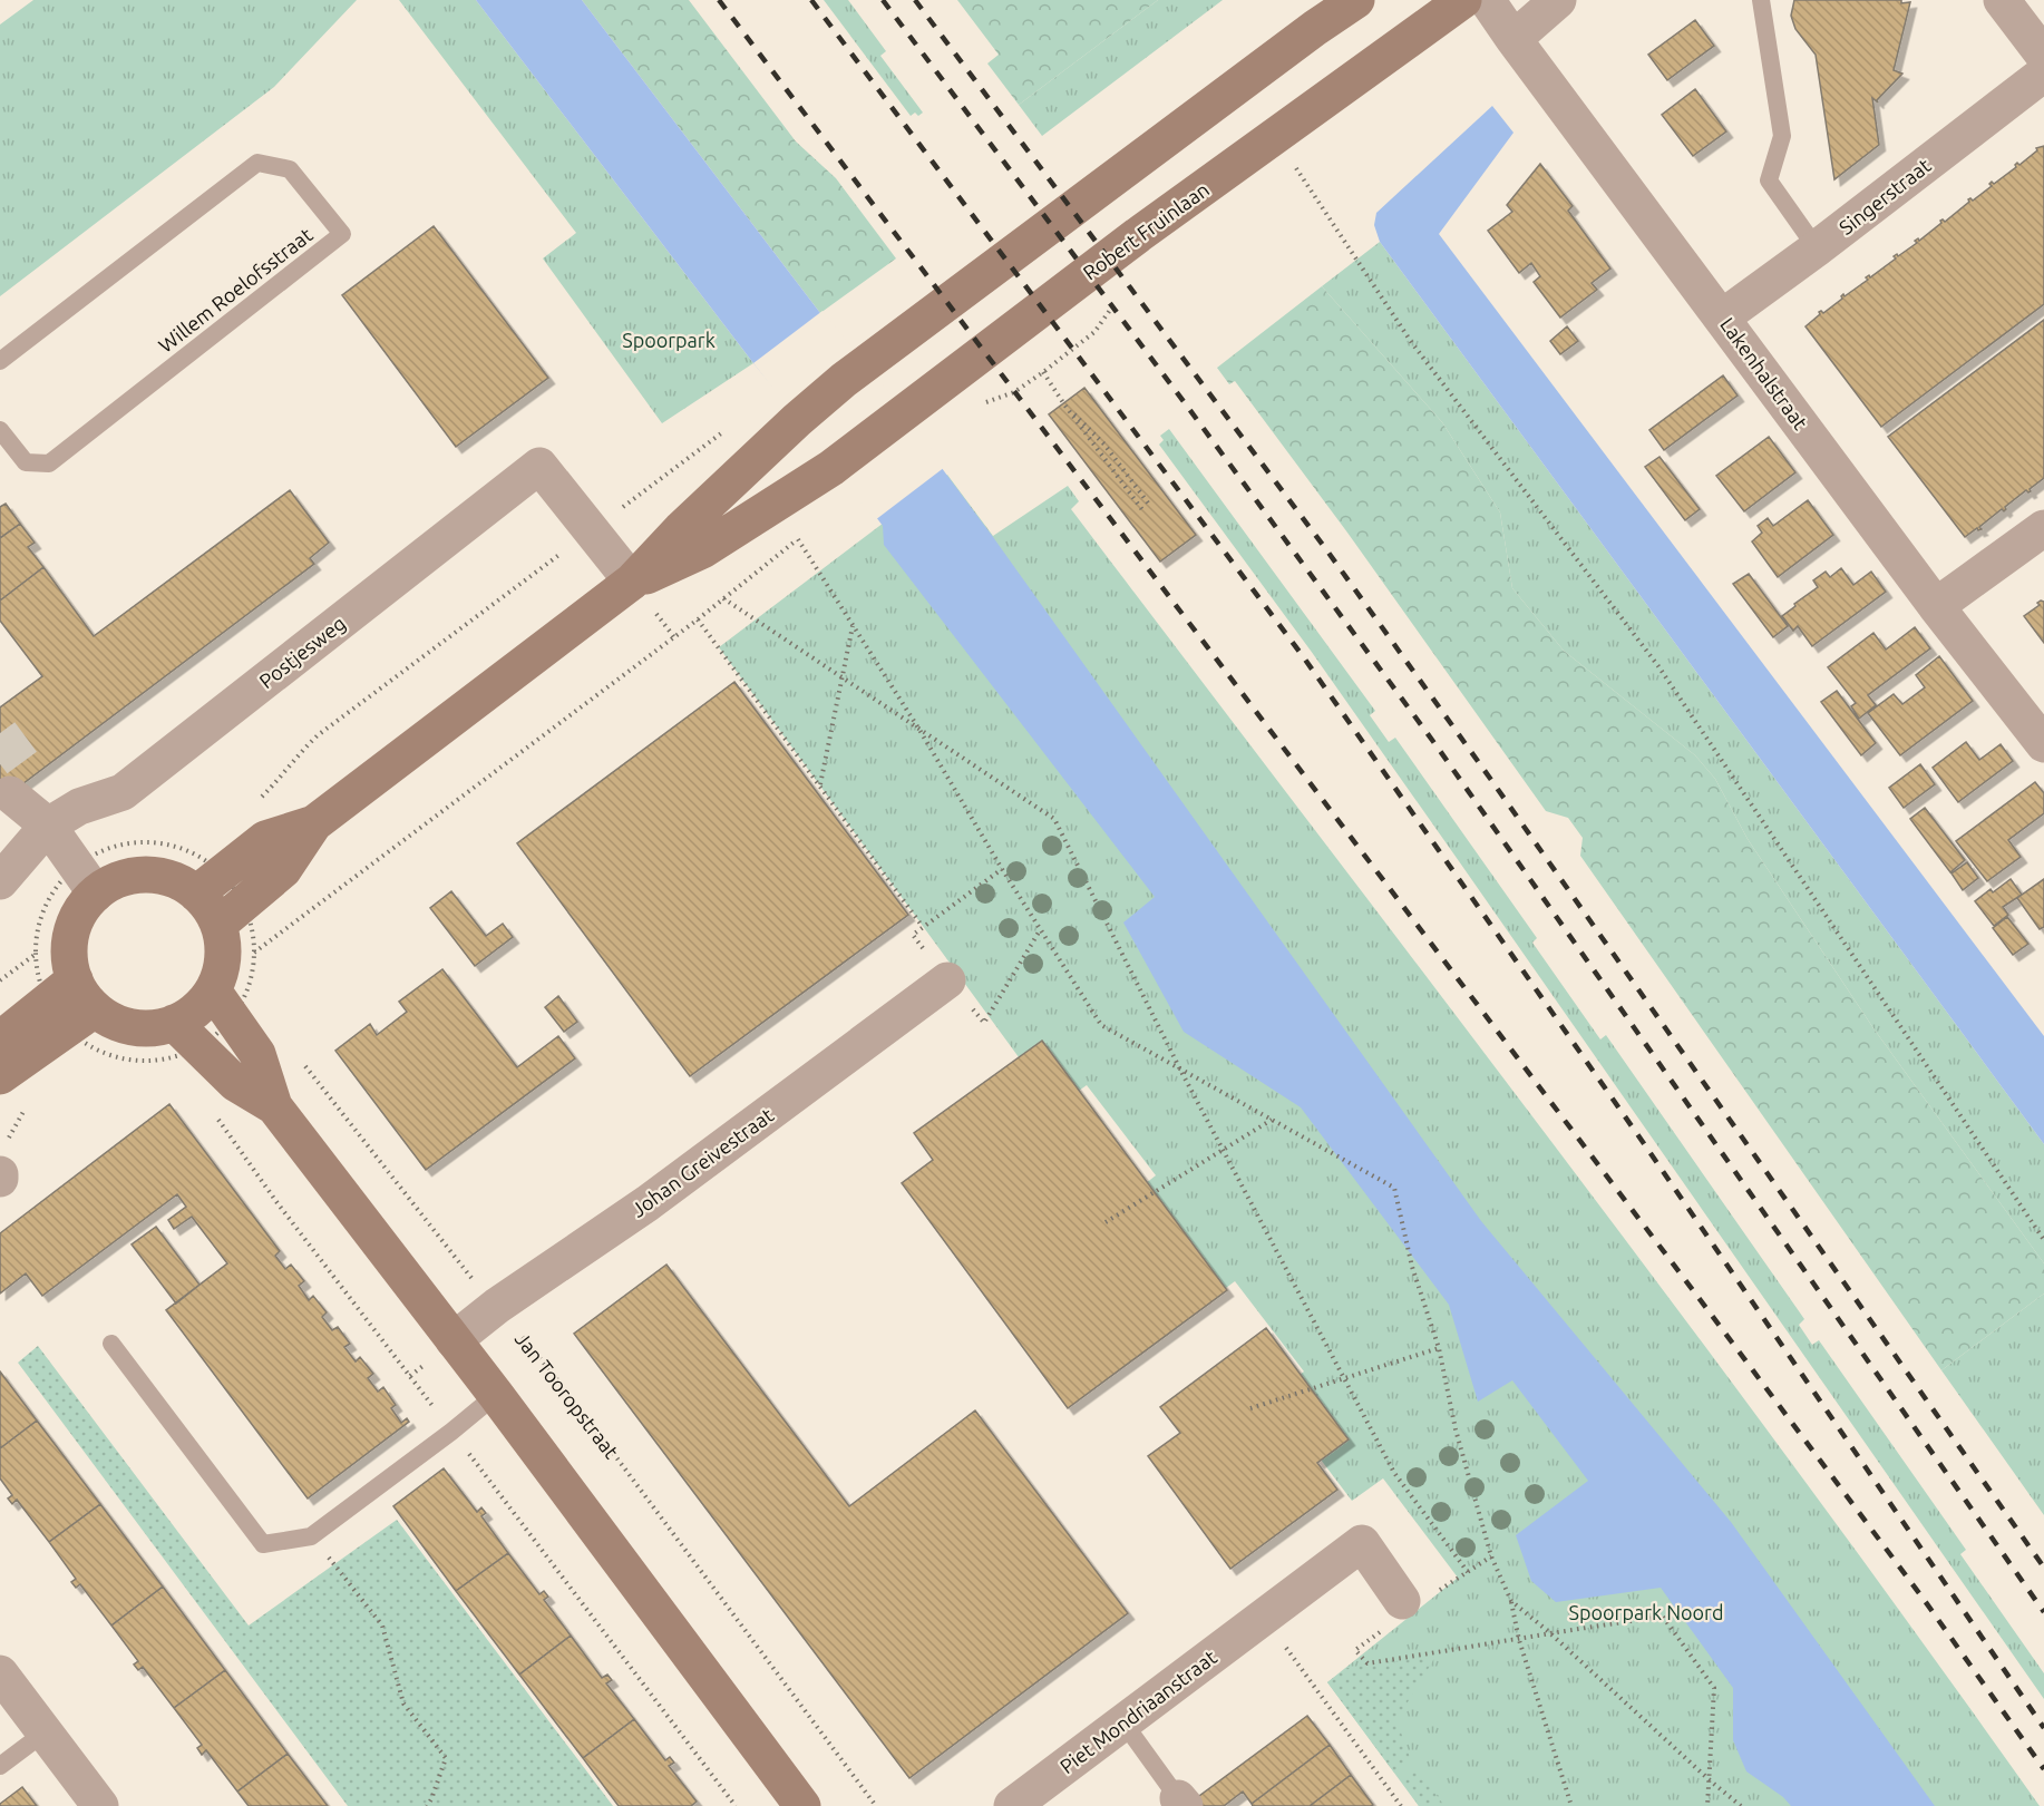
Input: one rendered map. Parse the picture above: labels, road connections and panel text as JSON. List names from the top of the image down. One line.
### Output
{"streets":{"street":["Singerstraat","Robert Fruinlaan","Lakenhalstraat","Postjesweg","Johan Greivestraat","Piet Mondriaanstraat"],"lane":["Willem Roelofsstraat"],"path":["Jan Tooropstraat"]},"crossings":[["Singerstraat","Lakenhalstraat"],["Robert Fruinlaan","Postjesweg"],["Johan Greivestraat","Jan Tooropstraat"]],"parks":["Spoorpark","Spoorpark Noord"]}
